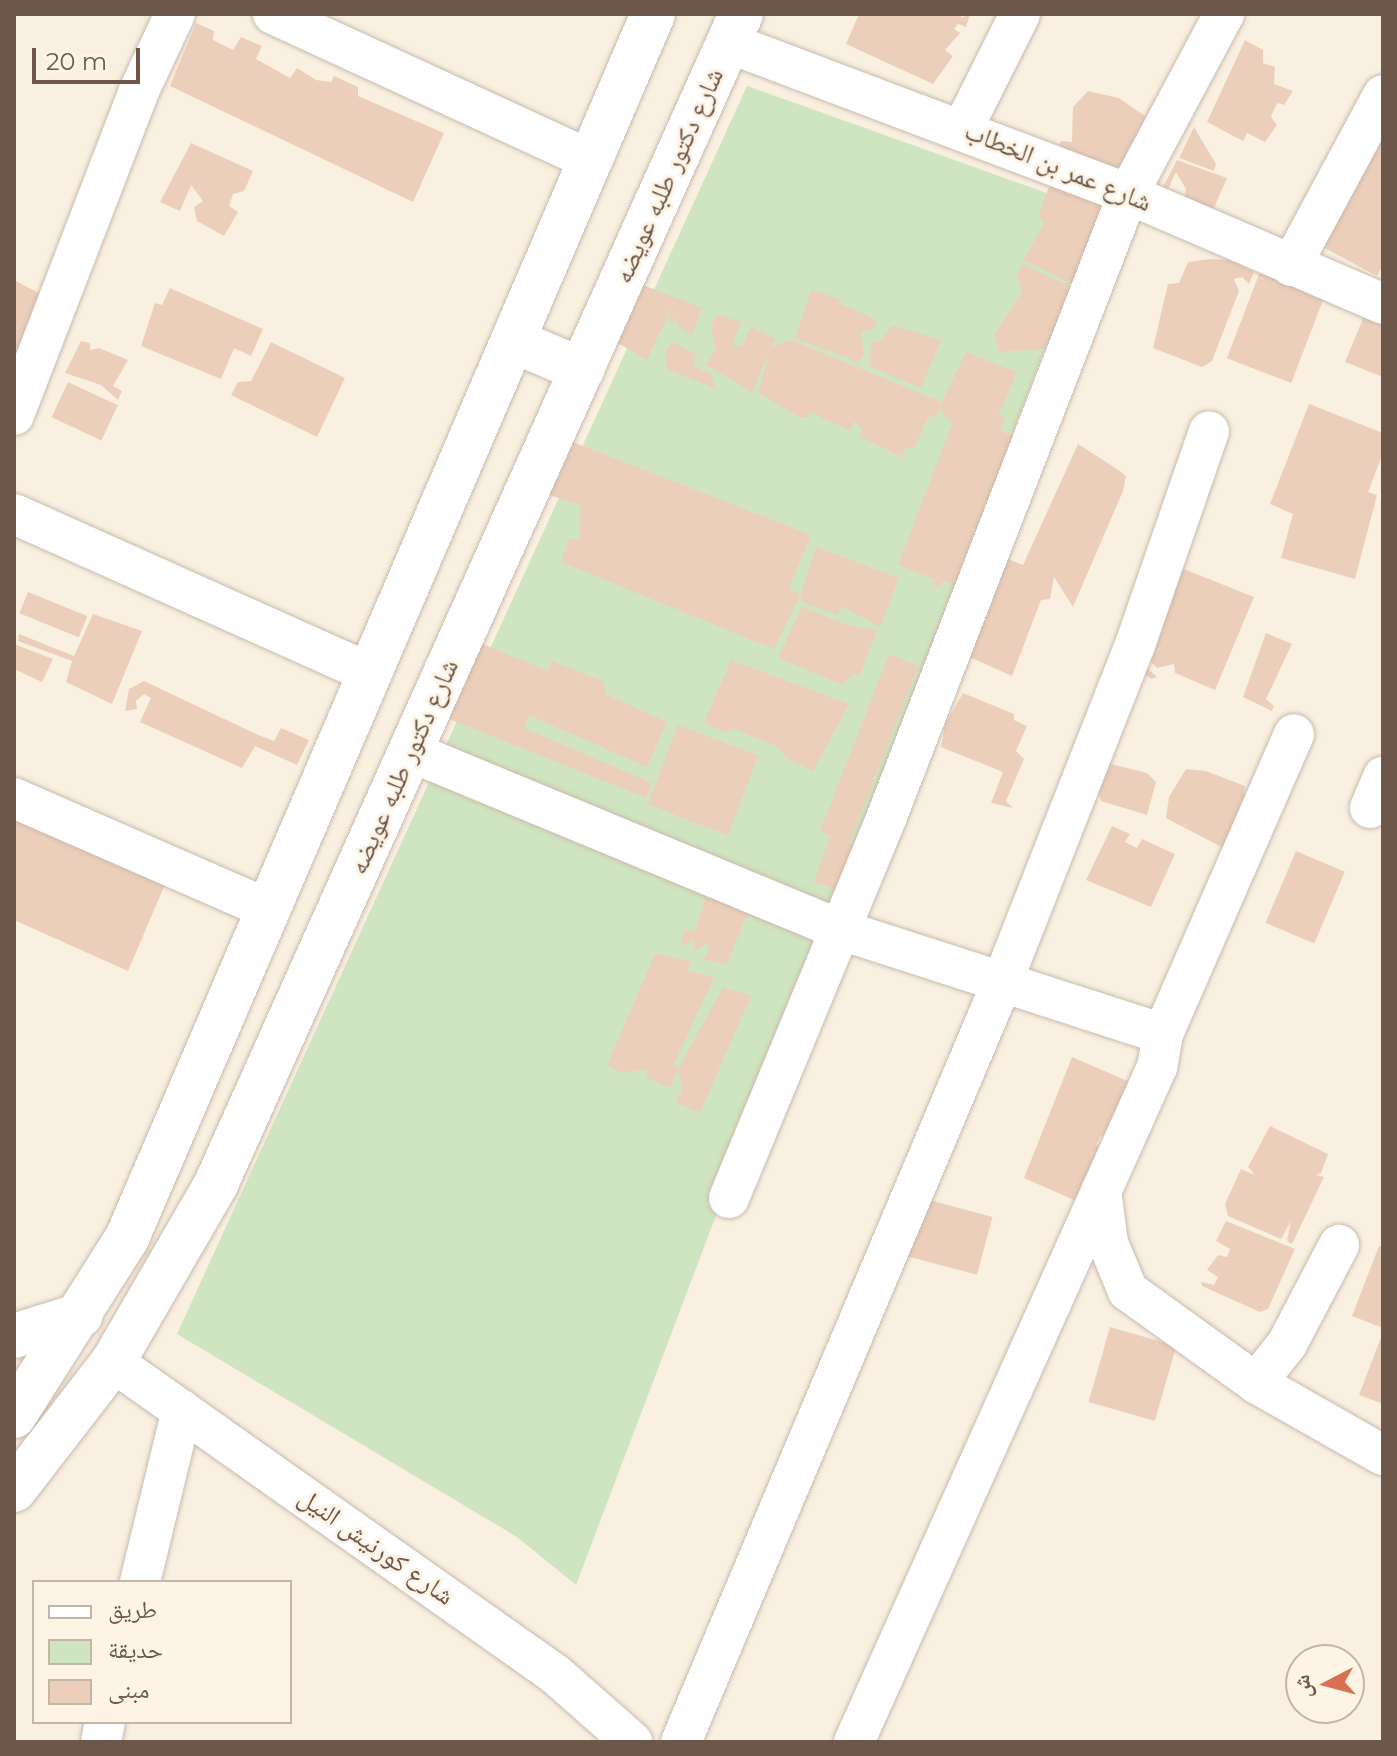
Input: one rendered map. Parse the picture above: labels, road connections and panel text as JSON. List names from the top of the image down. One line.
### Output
{"streets":{"street":["شارع عمر بن الخطاب","شارع دكتور طلبه عويضه","شارع كورنيش النيل"]},"crossings":[["شارع عمر بن الخطاب","شارع دكتور طلبه عويضه"],["شارع دكتور طلبه عويضه","شارع كورنيش النيل"]],"legend":["طريق","حديقة","مبنى"],"scale_bar":"20 m","north":"left"}
